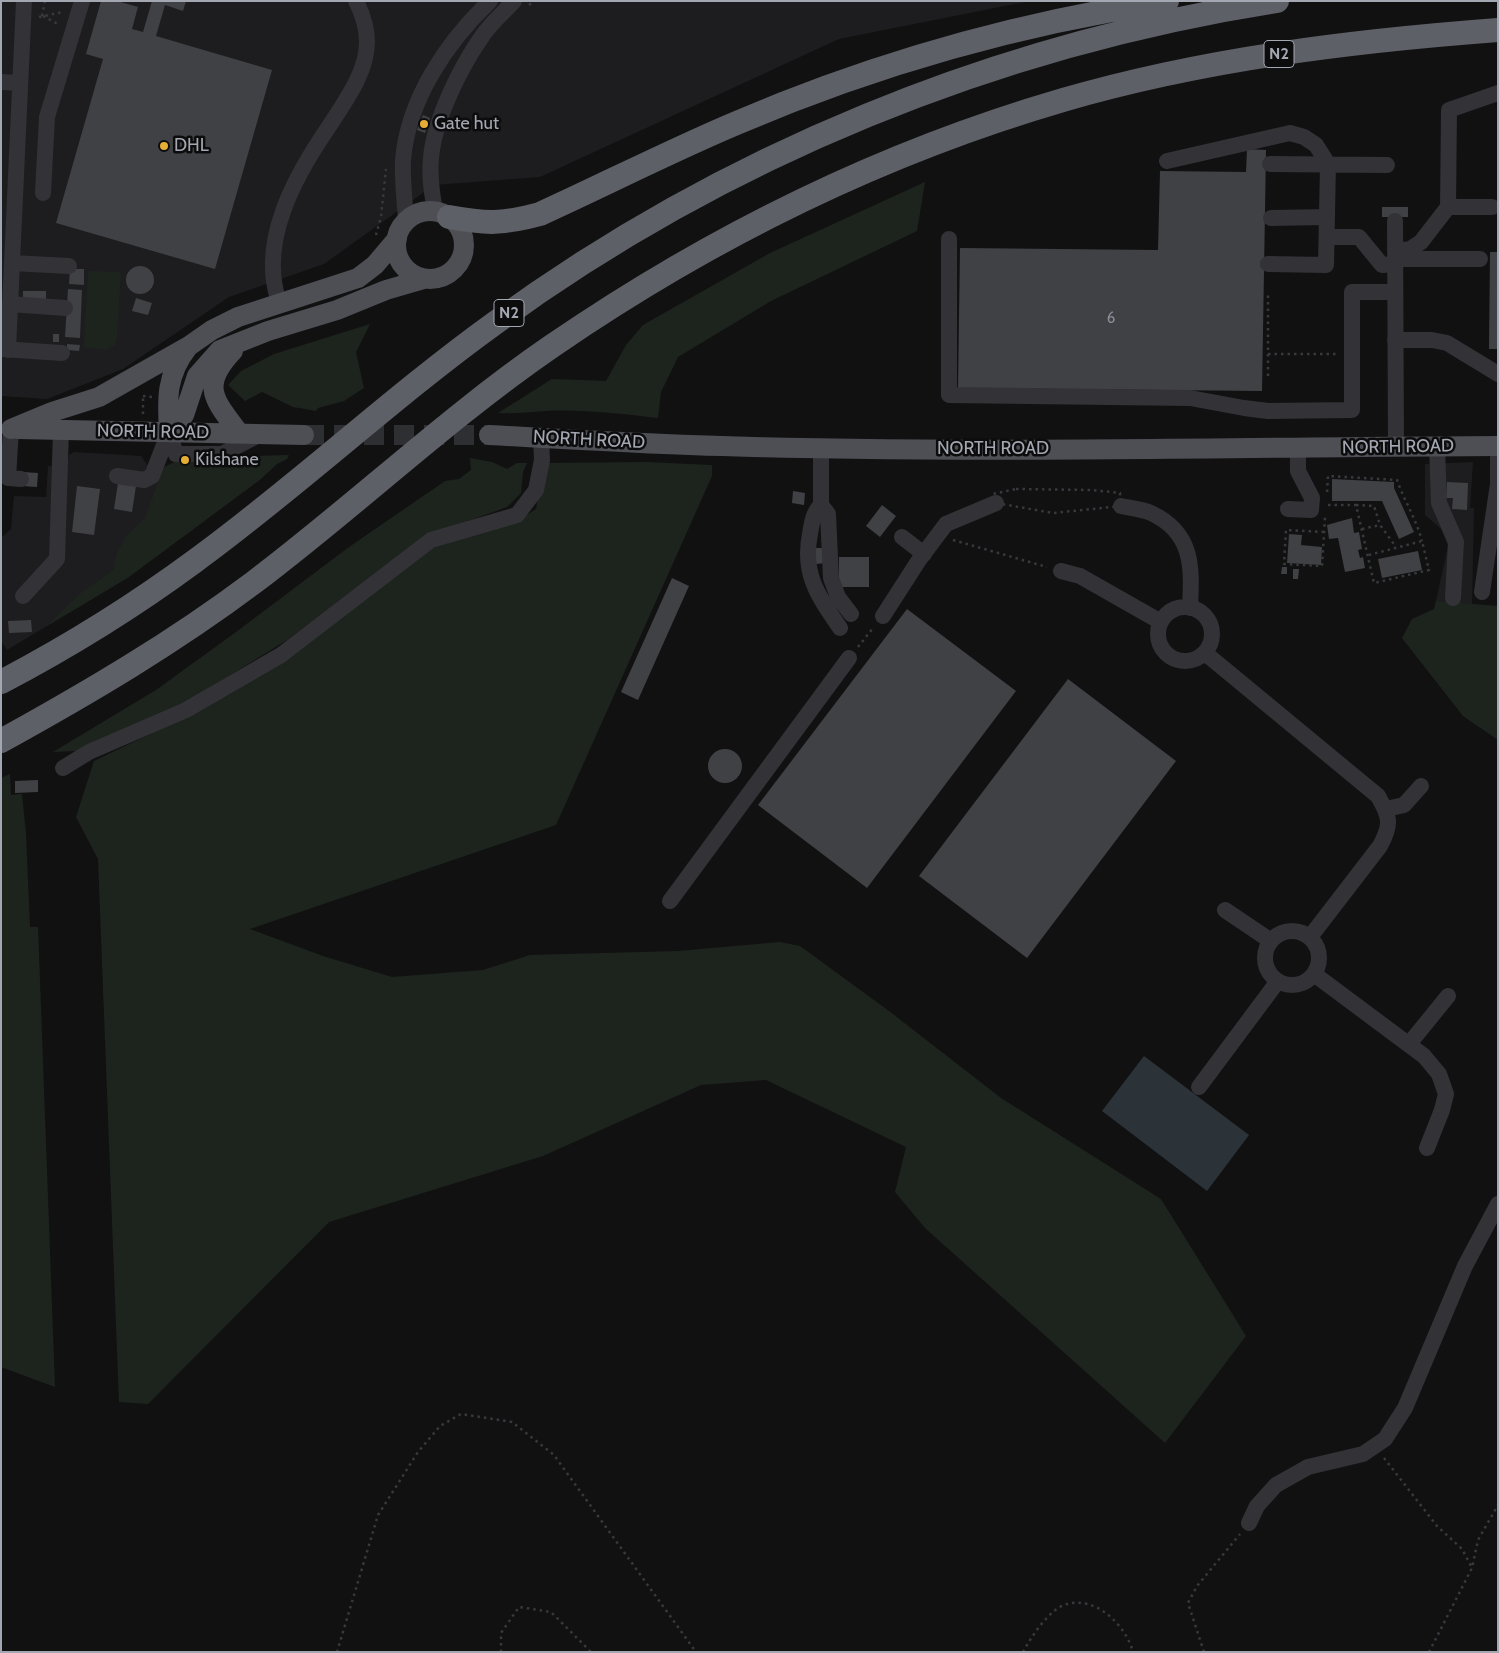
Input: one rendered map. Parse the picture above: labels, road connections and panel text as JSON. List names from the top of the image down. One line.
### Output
{"streets":{"highway":["N2"],"main road":["NORTH ROAD"]},"places":["Gate hut","DHL","Kilshane"],"house_numbers":["6"]}
